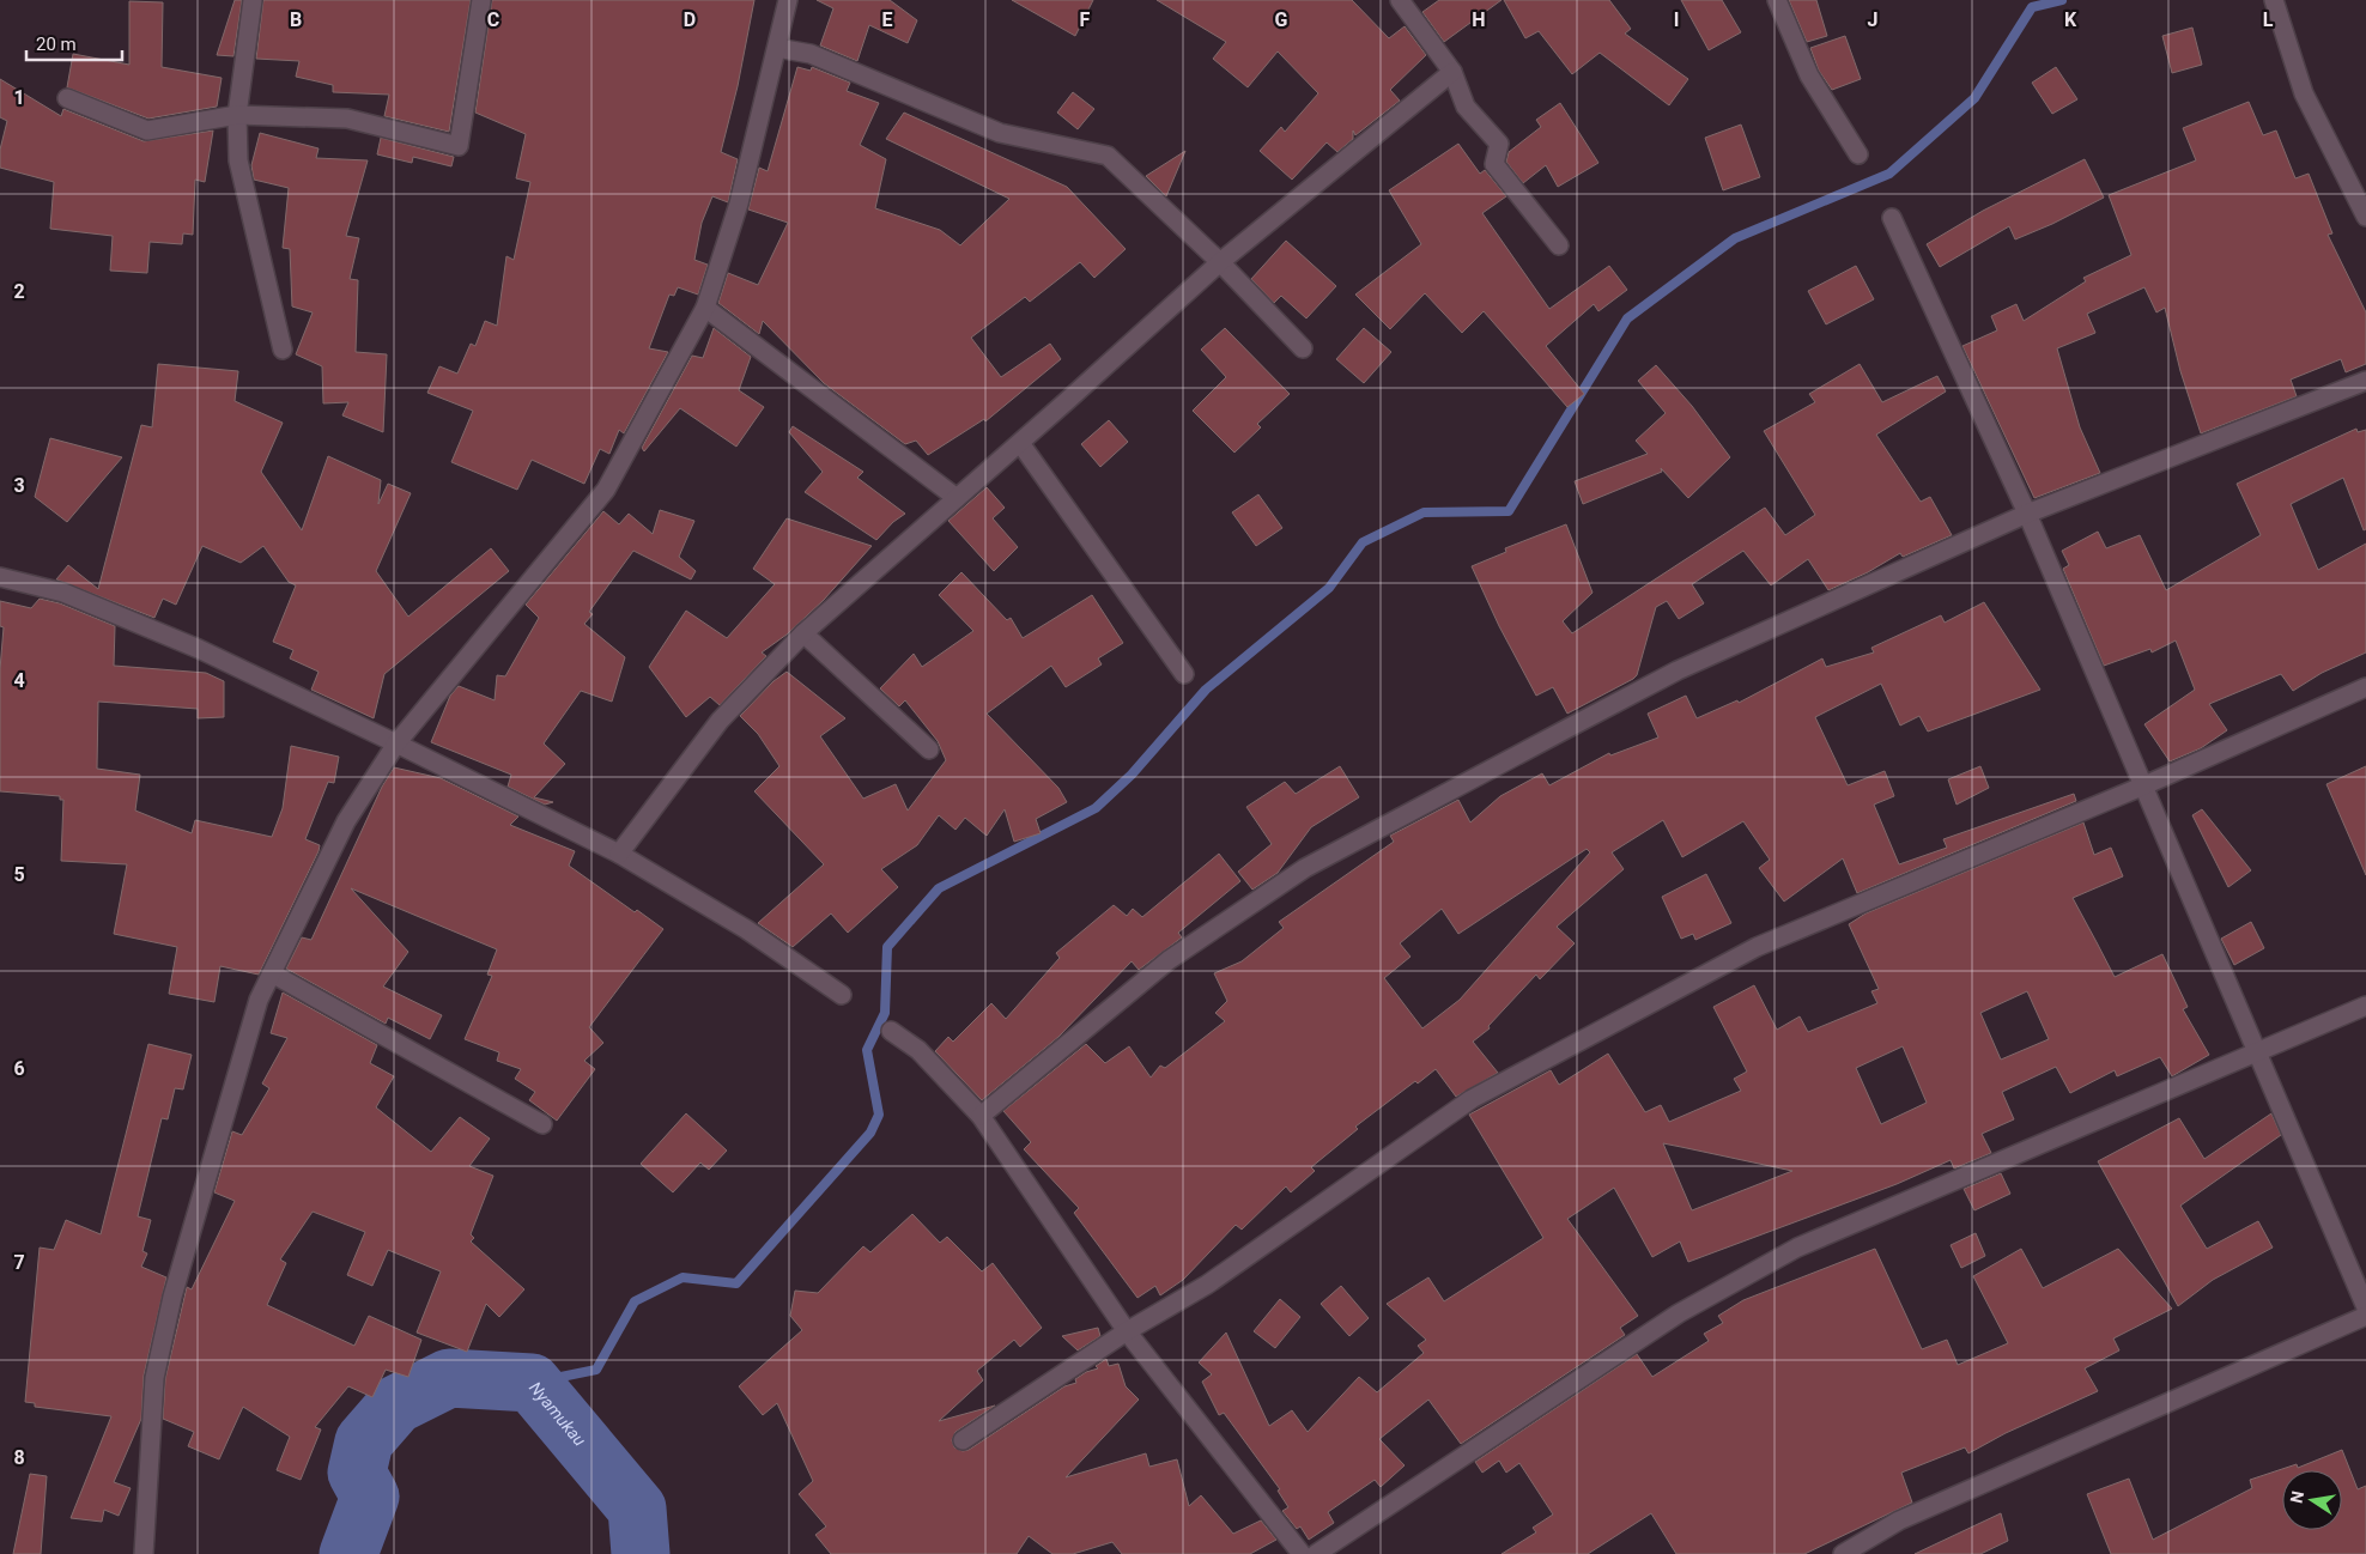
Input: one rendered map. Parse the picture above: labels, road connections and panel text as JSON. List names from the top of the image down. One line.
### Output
{"water":["Nyamukau"],"scale_bar":"20 m","north":"left","grid":{"columns":["B","C","D","E","F","G","H","I","J","K","L"],"rows":["1","2","3","4","5","6","7","8"]}}
